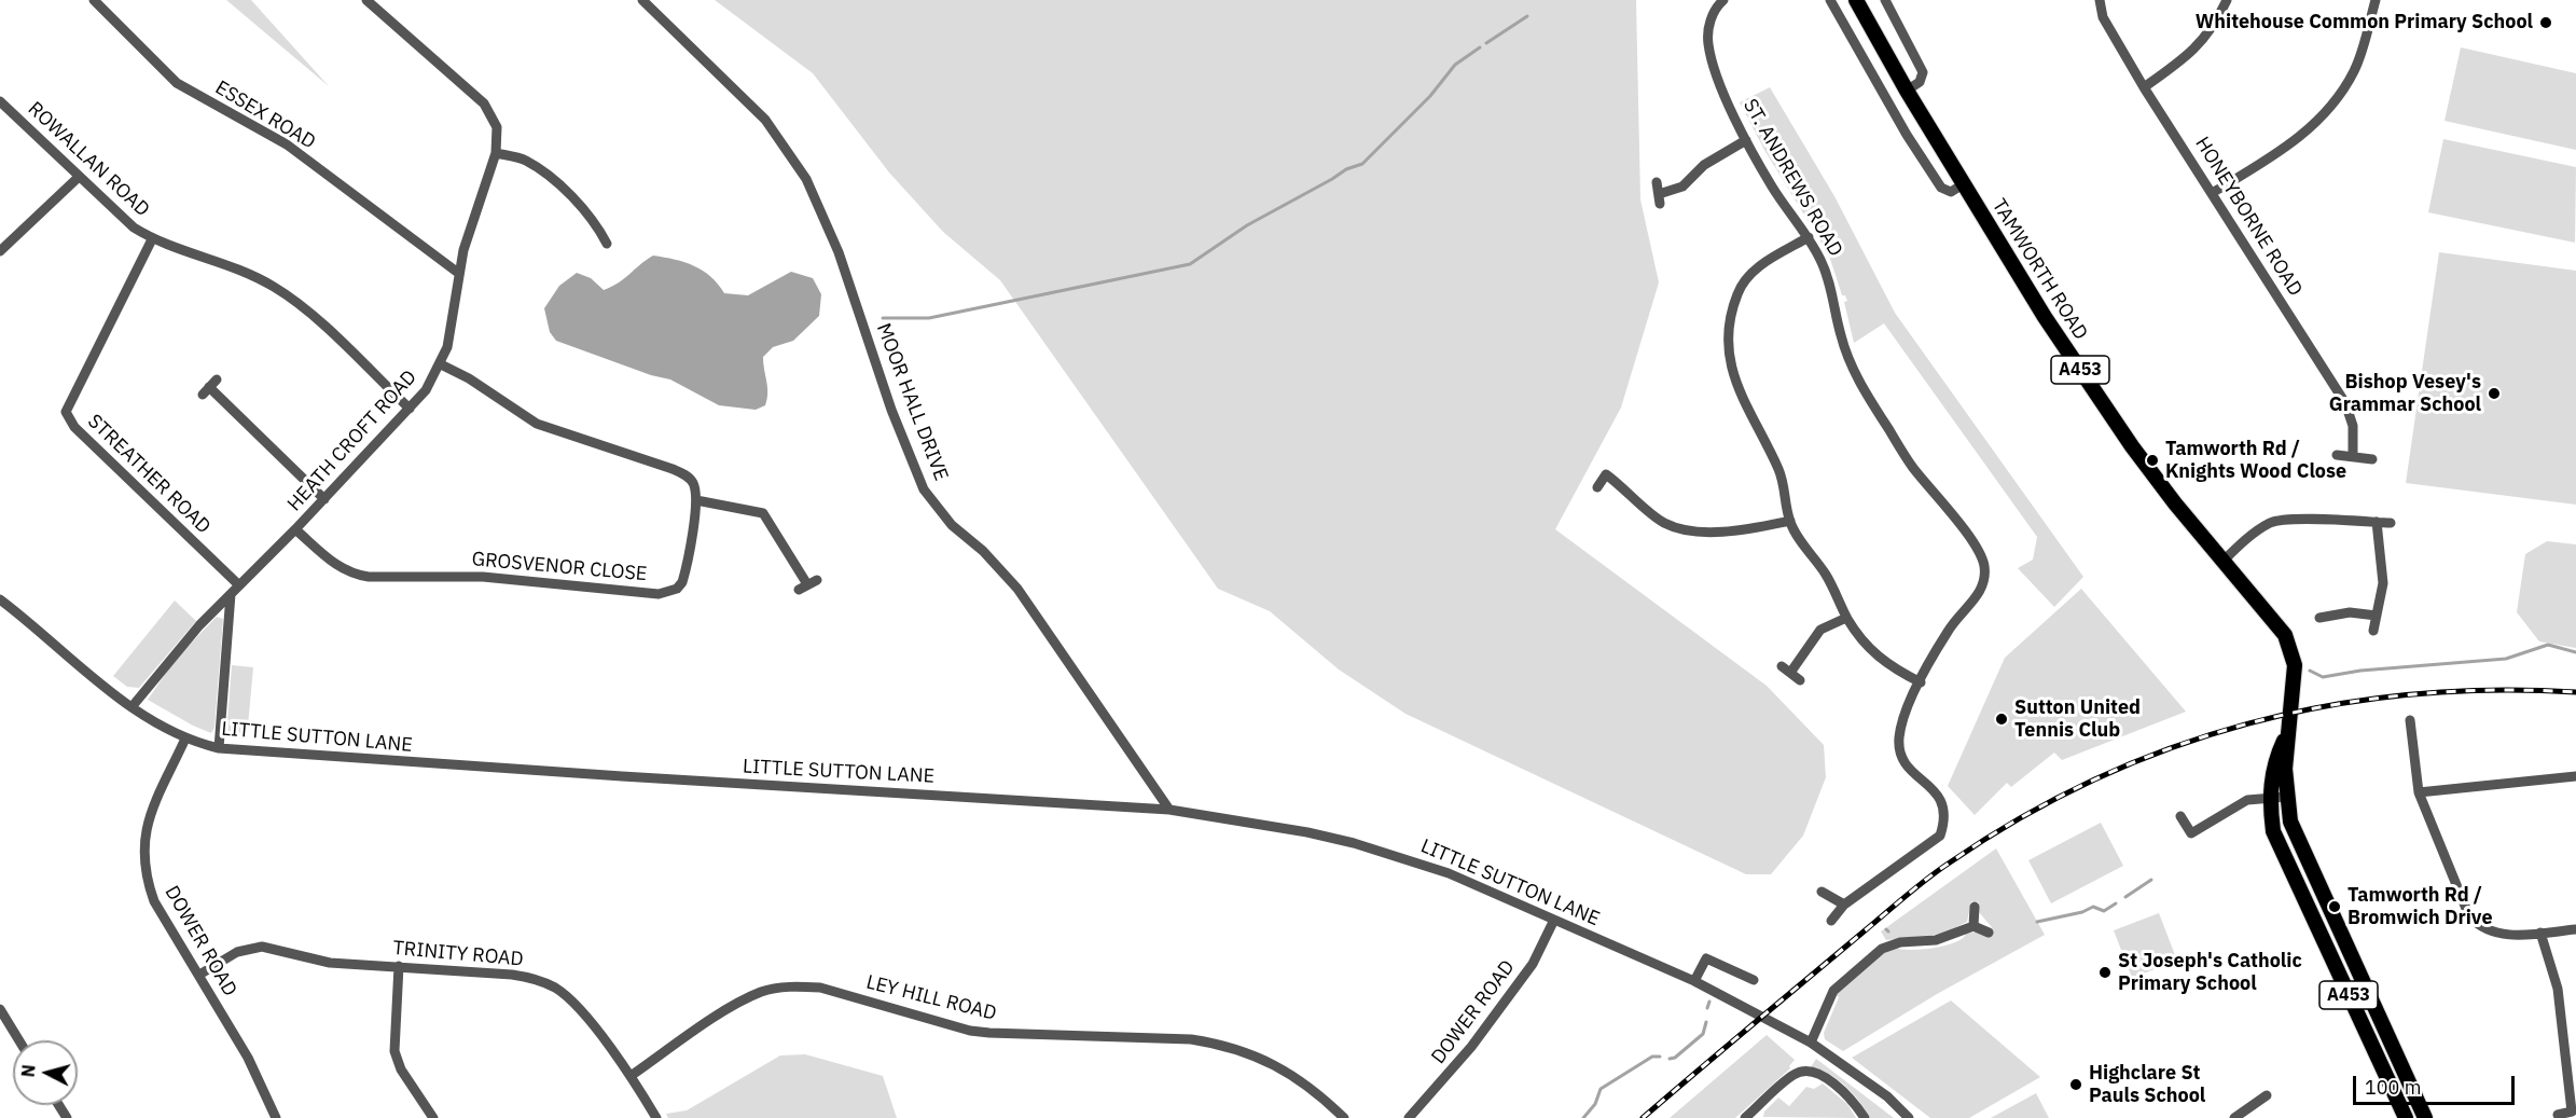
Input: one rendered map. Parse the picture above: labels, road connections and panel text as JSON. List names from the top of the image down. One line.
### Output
{"streets":{"main road":["TAMWORTH ROAD","A453"],"street":["ESSEX ROAD","ROWALLAN ROAD","ST. ANDREWS ROAD","HONEYBORNE ROAD","MOOR HALL DRIVE","HEATH CROFT ROAD","STREATHER ROAD","GROSVENOR CLOSE","LITTLE SUTTON LANE","DOWER ROAD","TRINITY ROAD","LEY HILL ROAD"]},"crossings":[["ESSEX ROAD","HEATH CROFT ROAD"],["ROWALLAN ROAD","HEATH CROFT ROAD"],["ROWALLAN ROAD","STREATHER ROAD"],["MOOR HALL DRIVE","LITTLE SUTTON LANE"],["HEATH CROFT ROAD","STREATHER ROAD"],["HEATH CROFT ROAD","GROSVENOR CLOSE"],["HEATH CROFT ROAD","LITTLE SUTTON LANE"],["LITTLE SUTTON LANE","DOWER ROAD"],["DOWER ROAD","TRINITY ROAD"],["TRINITY ROAD","LEY HILL ROAD"]],"places":["Whitehouse Common Primary School","Bishop Vesey's Grammar School","Tamworth Rd / Knights Wood Close","Sutton United Tennis Club","Tamworth Rd / Bromwich Drive","St Joseph's Catholic Primary School","Highclare St Pauls School"],"scale_bar":"100 m","north":"left"}
